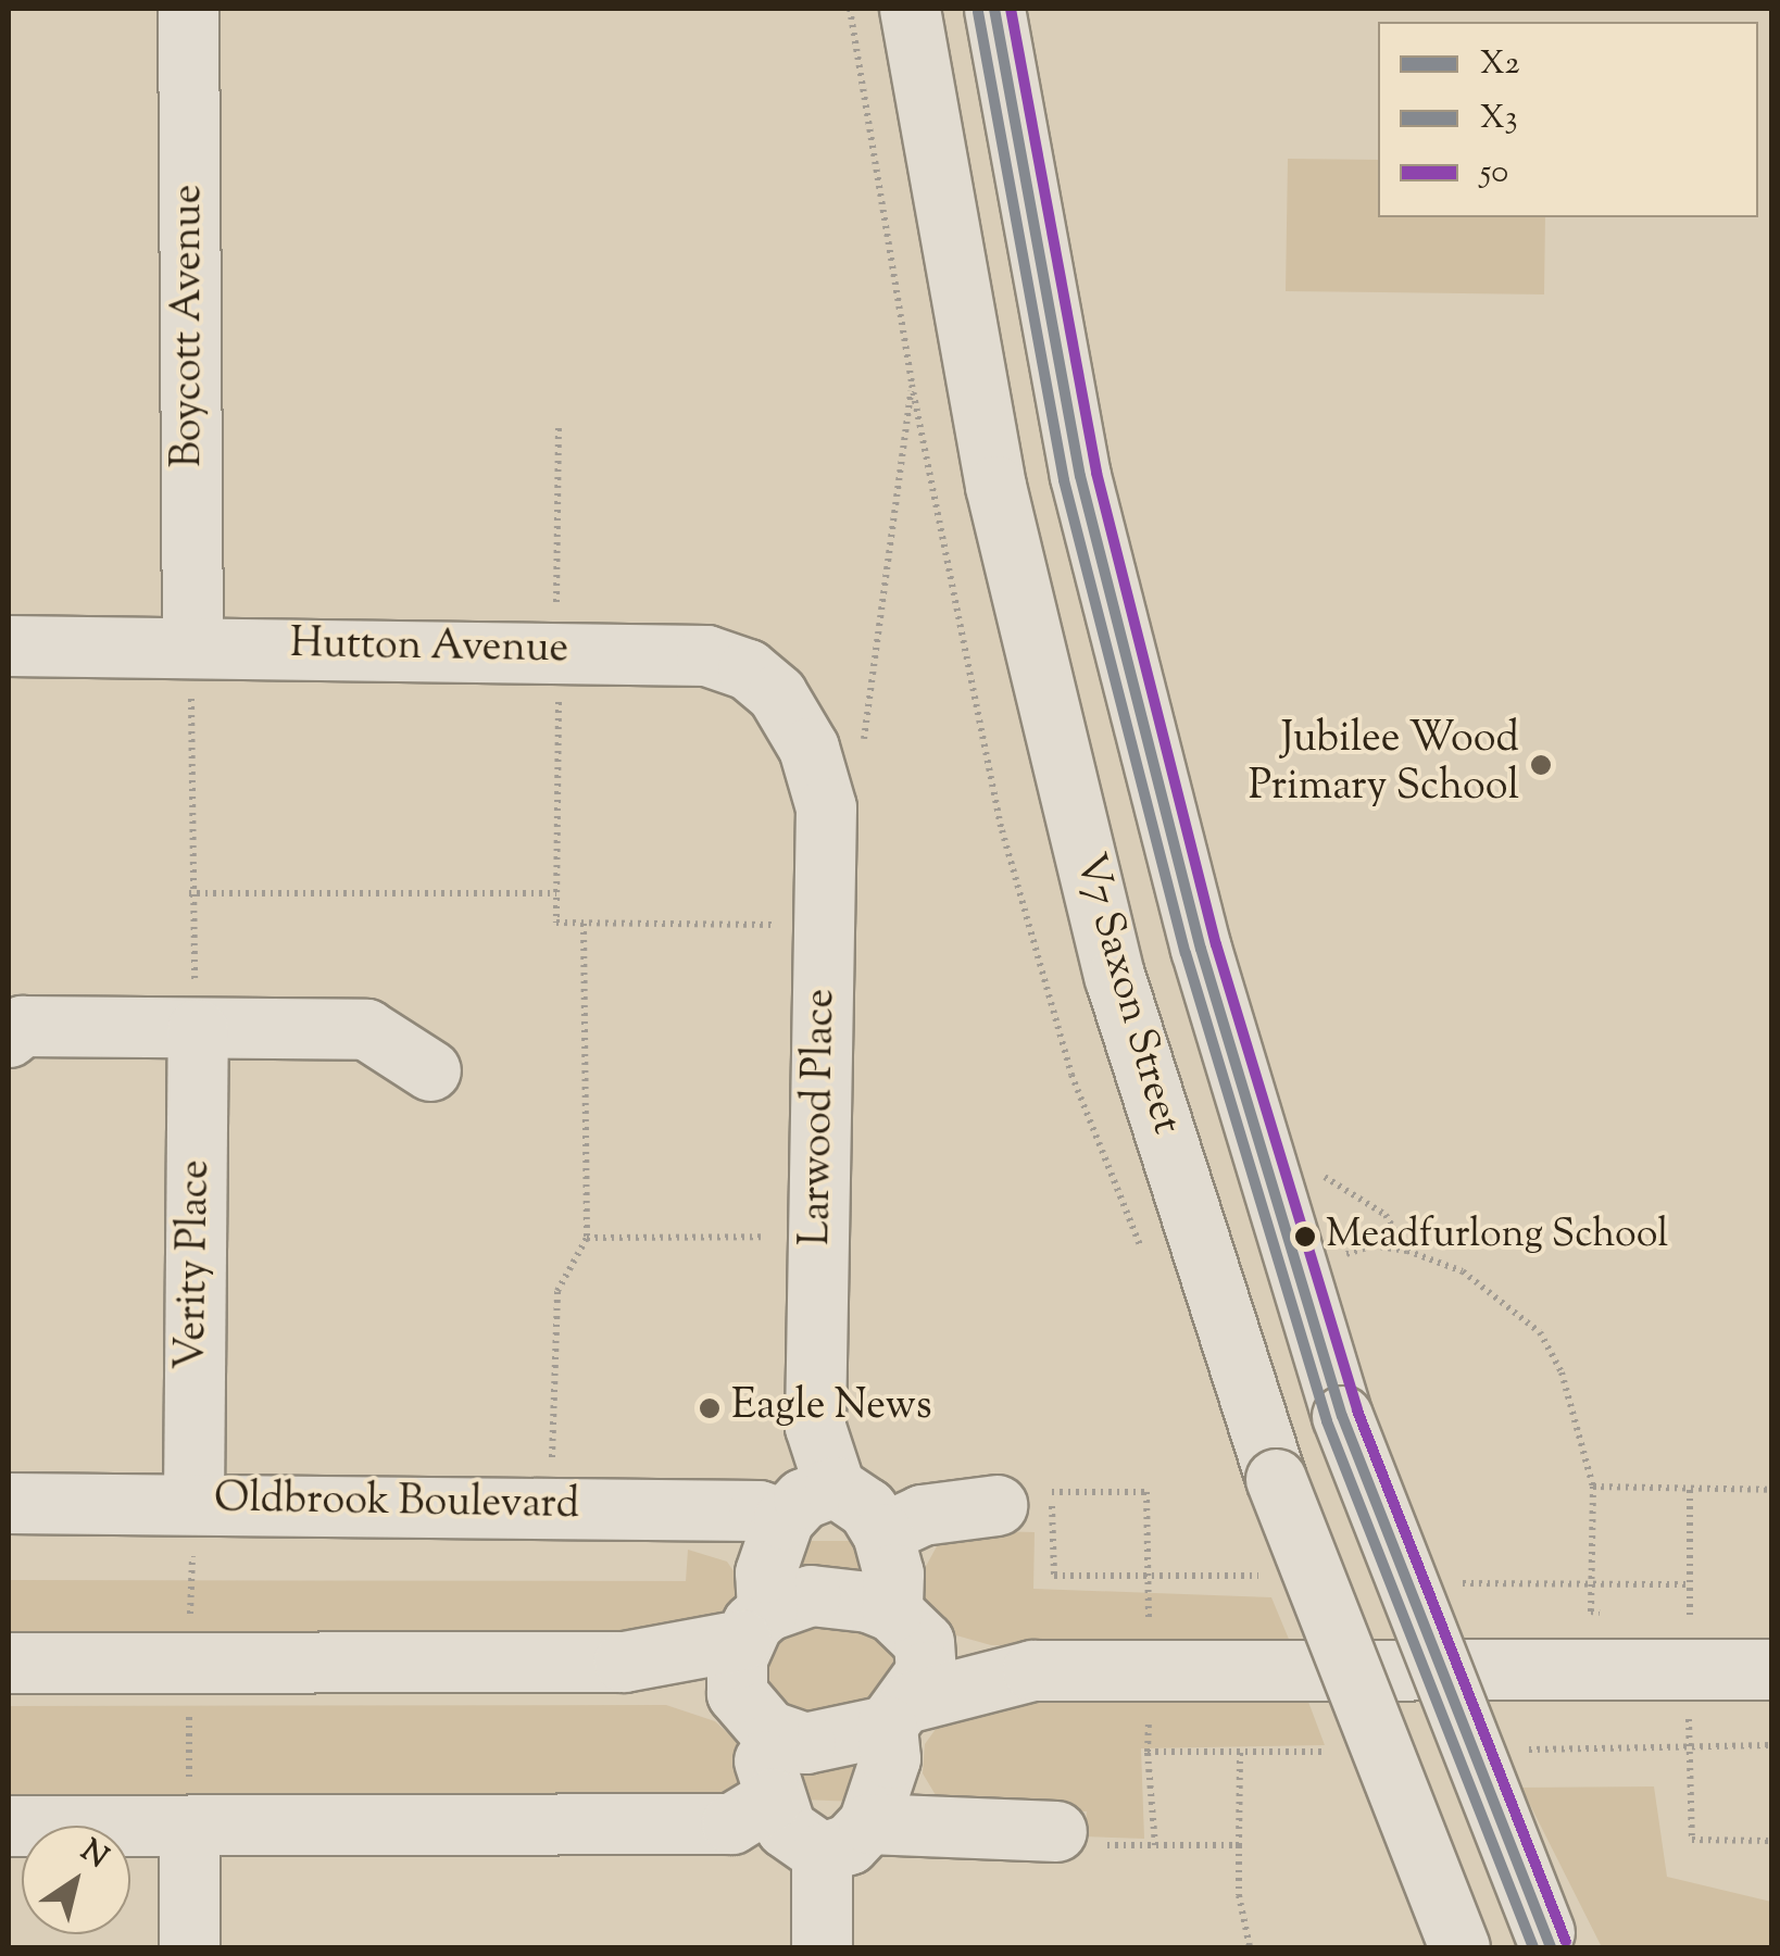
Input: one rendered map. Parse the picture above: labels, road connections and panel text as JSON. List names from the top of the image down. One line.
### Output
{"streets":{"street":["Boycott Avenue","Hutton Avenue","V7 Saxon Street","Larwood Place","Verity Place","Oldbrook Boulevard"]},"crossings":[["Boycott Avenue","Hutton Avenue"],["Hutton Avenue","Larwood Place"],["Verity Place","Oldbrook Boulevard"]],"places":["Jubilee Wood Primary School","Meadfurlong School","Eagle News"],"lines":["transit line X2","transit line 50","transit line X3"],"legend":["X2","X3","50"],"north":"top right"}
